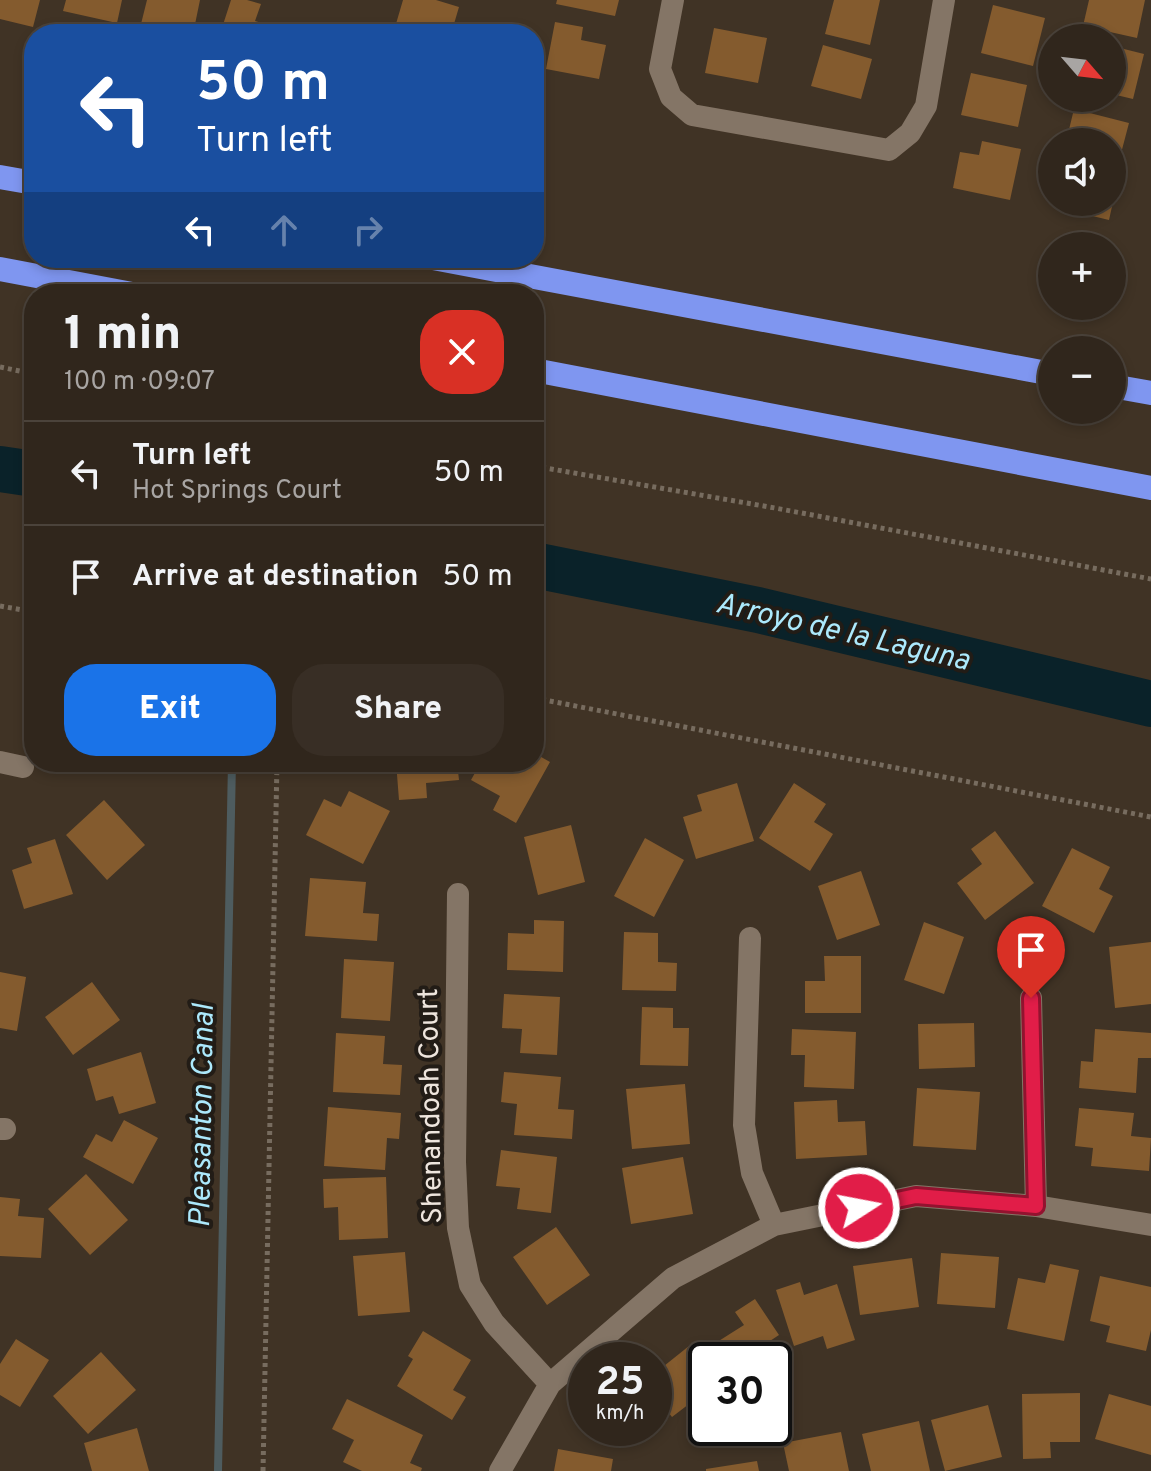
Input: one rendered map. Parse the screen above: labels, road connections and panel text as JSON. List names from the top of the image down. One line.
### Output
{"streets":{"street":["Shenandoah Court"]},"water":["Arroyo de la Laguna","Pleasanton Canal"],"north":"bottom right","page":{"map_buttons":["+","−"],"turn":["50 m","Turn left"],"heading":["1 min","100 m · 09:07"],"list":[{"name":"Turn left","note":"Hot Springs Court","value":"50 m"},{"name":"Arrive at destination","value":"50 m"}],"buttons":["Exit","Share"],"speed":"25 km/h","limit":"30"}}
